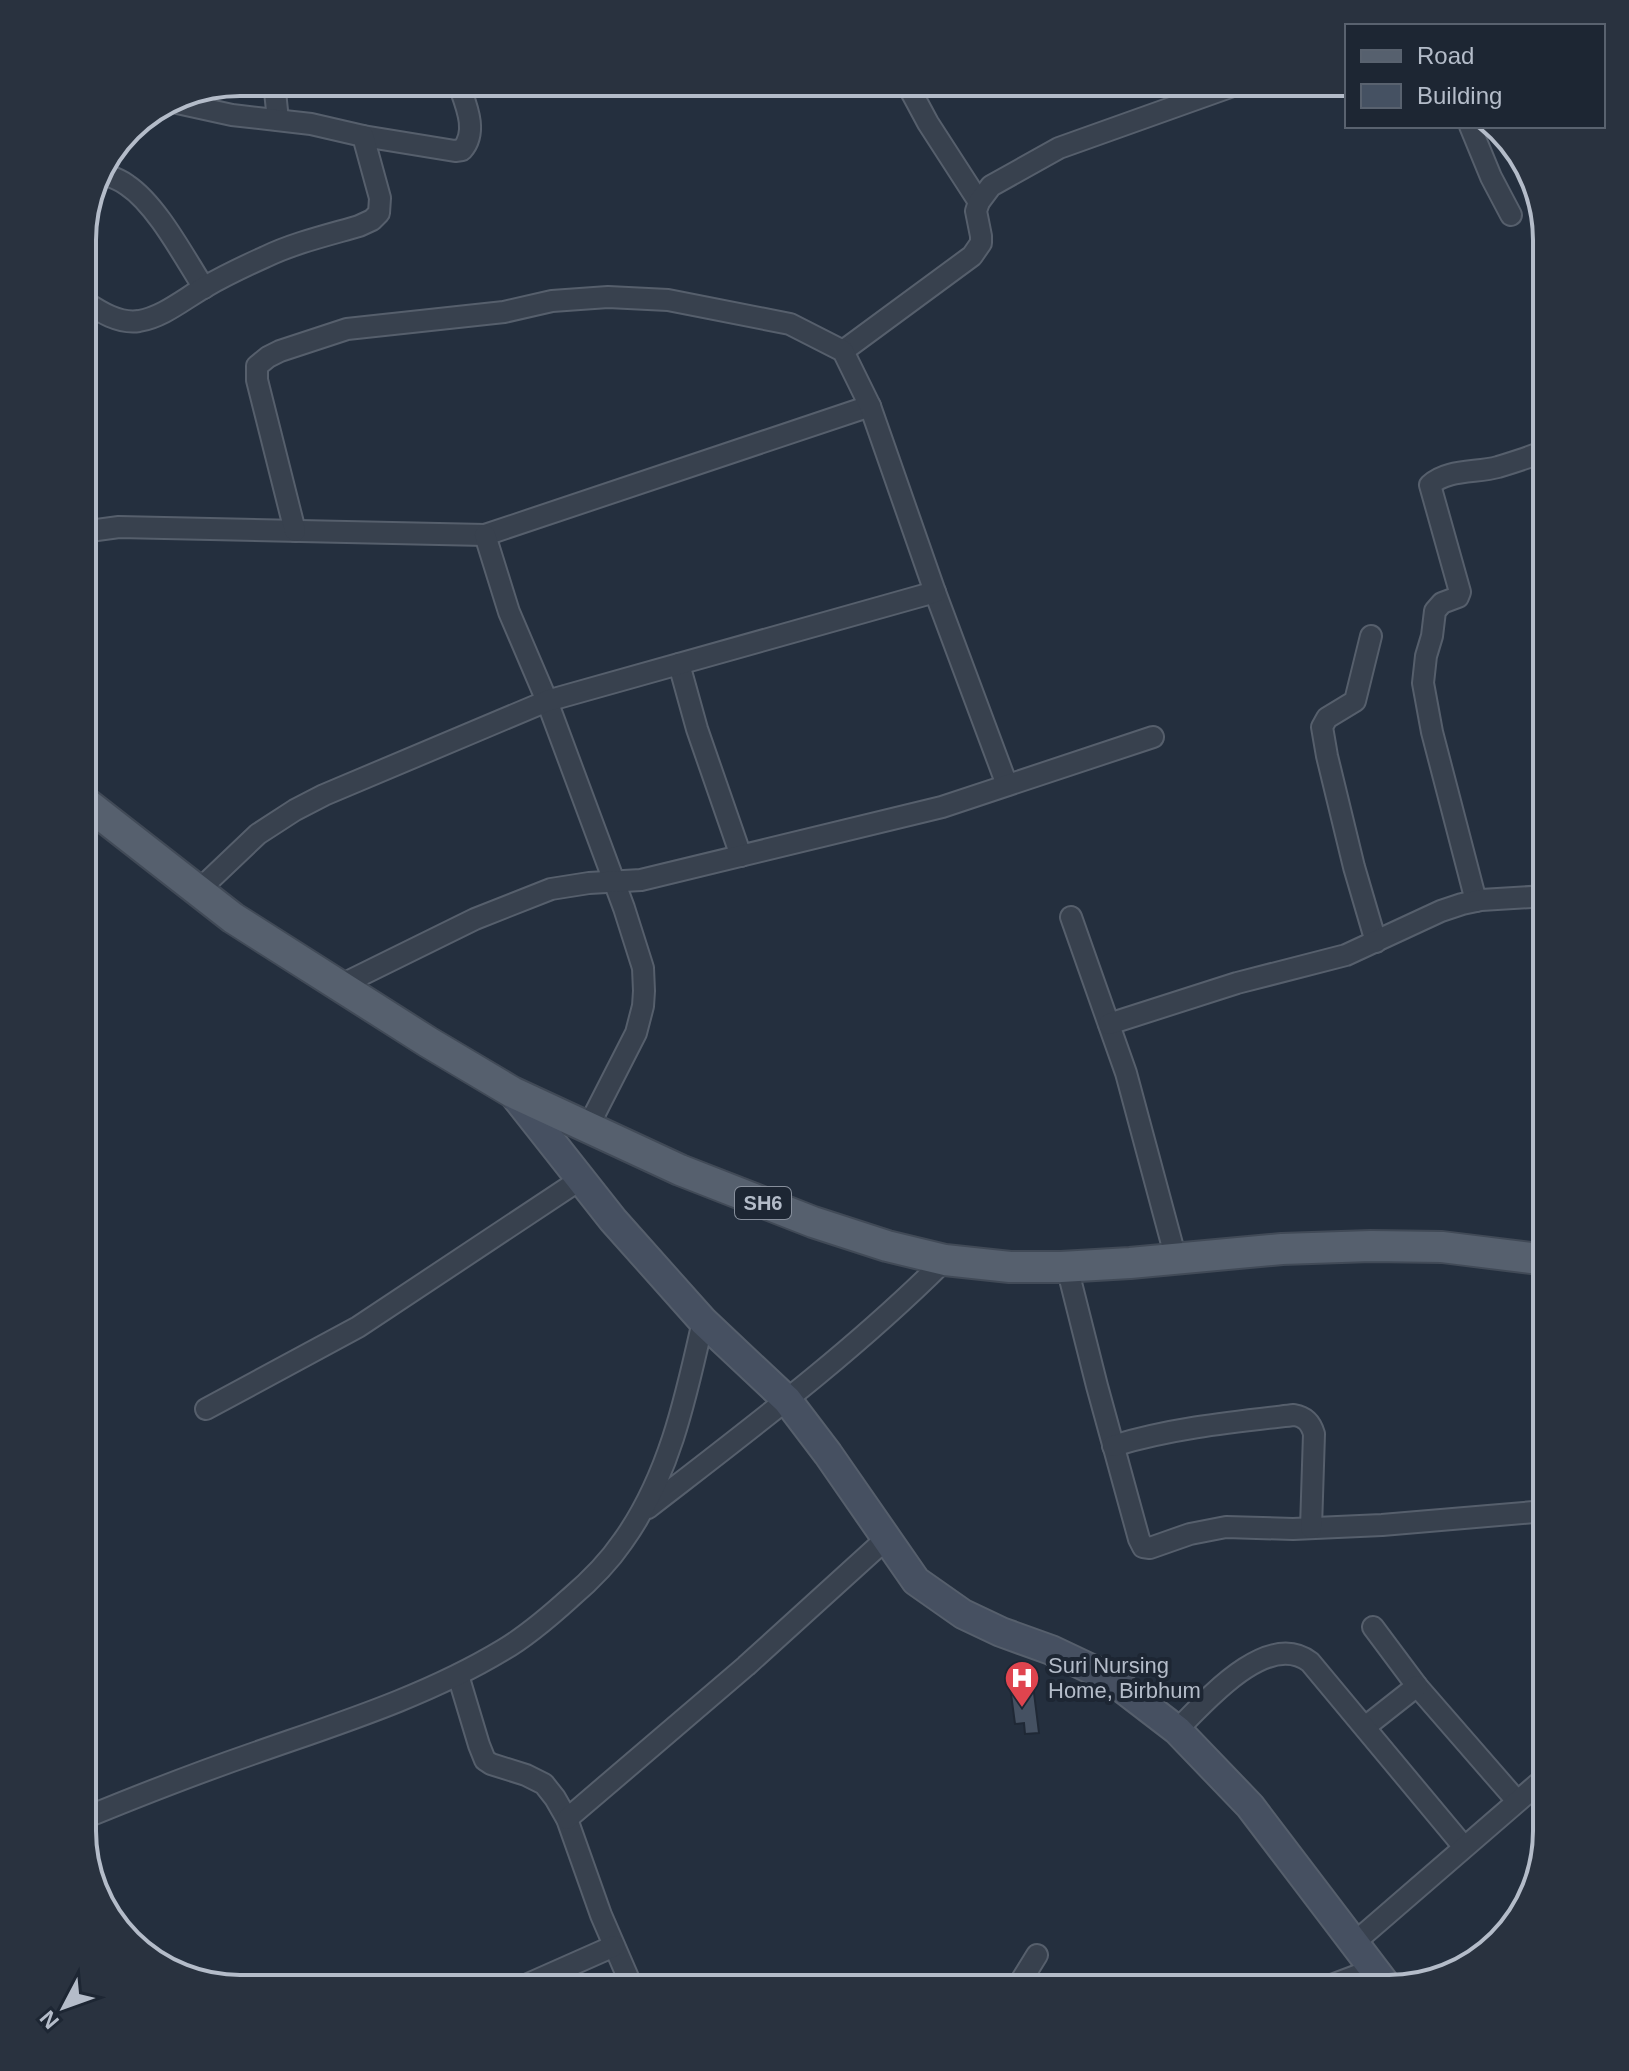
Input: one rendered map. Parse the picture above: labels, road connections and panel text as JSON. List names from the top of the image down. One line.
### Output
{"streets":{"main road":["SH6"]},"places":{"hospital":["Suri Nursing Home, Birbhum"]},"legend":["Road","Building"],"north":"bottom left"}
